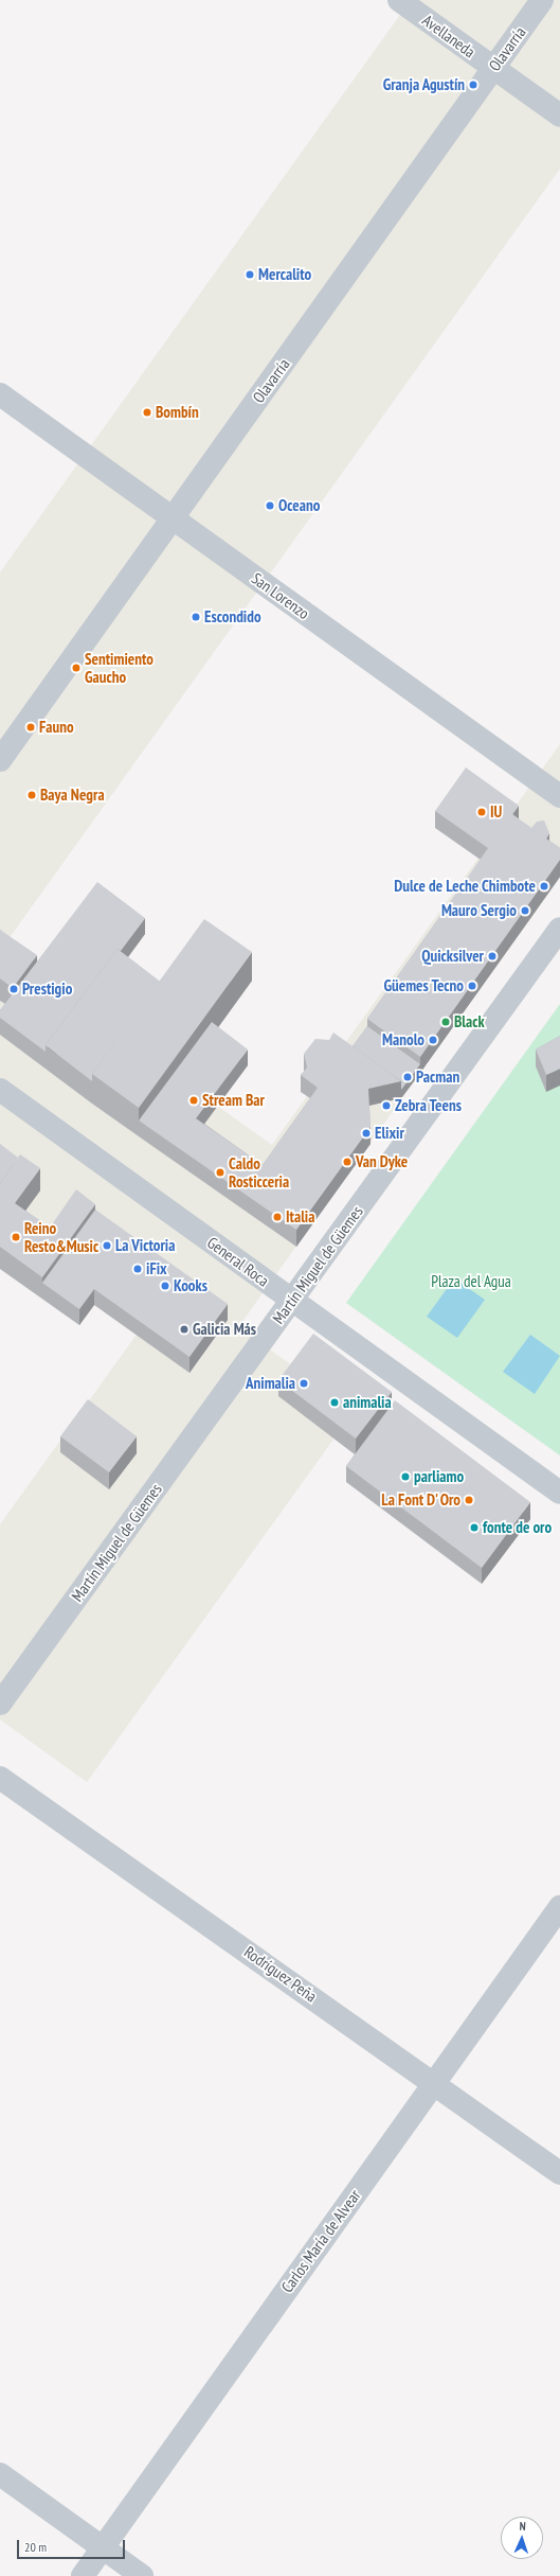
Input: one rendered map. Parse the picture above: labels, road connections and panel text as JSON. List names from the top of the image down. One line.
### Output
{"streets":{"street":["Avellaneda","Olavarría","San Lorenzo","General Roca","Martín Miguel de Güemes","Rodríguez Peña","Carlos María de Alvear"]},"crossings":[["Avellaneda","Olavarría"],["Olavarría","San Lorenzo"],["General Roca","Martín Miguel de Güemes"],["Rodríguez Peña","Carlos María de Alvear"]],"parks":["Plaza del Agua"],"places":["Granja Agustín","Mercalito","Bombín","Oceano","Escondido","Sentimiento Gaucho","Fauno","Baya Negra","IU","Dulce de Leche Chimbote","Mauro Sergio","Quicksilver","Güemes Tecno","Prestigio","Black","Manolo","Pacman","Stream Bar","Zebra Teens","Elixir","Van Dyke","Caldo Rosticceria","Italia","Reino Resto&Music","La Victoria","iFix","Kooks","Galicia Más","Animalia","animalia","parliamo","La Font D' Oro","fonte de oro"],"scale_bar":"20 m","north":"top"}
